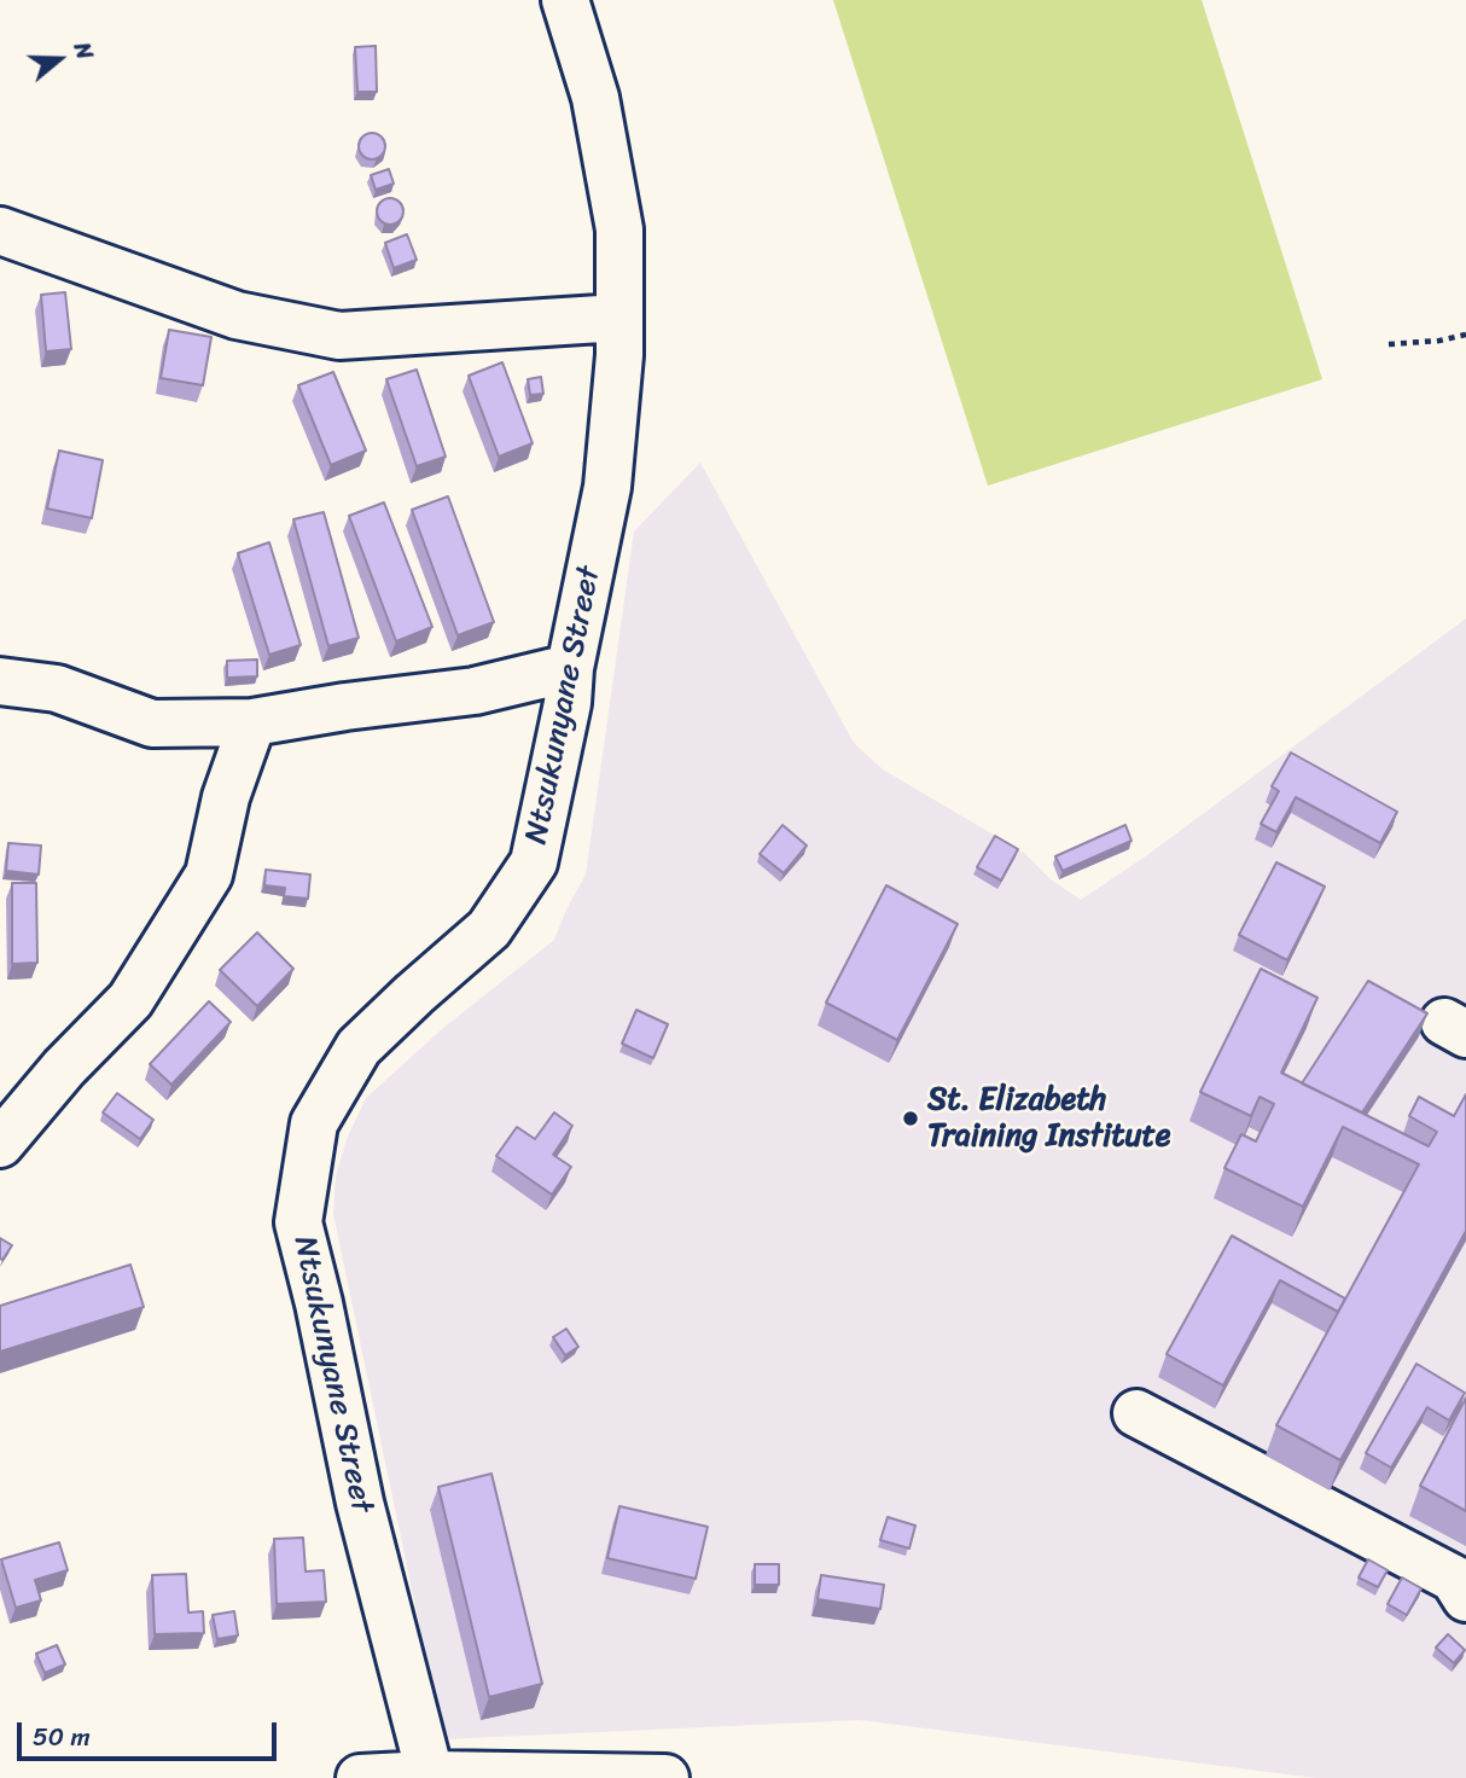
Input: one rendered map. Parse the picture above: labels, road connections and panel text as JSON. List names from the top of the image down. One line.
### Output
{"streets":{"street":["Ntsukunyane Street"]},"places":["St. Elizabeth Training Institute"],"scale_bar":"50 m","north":"right"}
